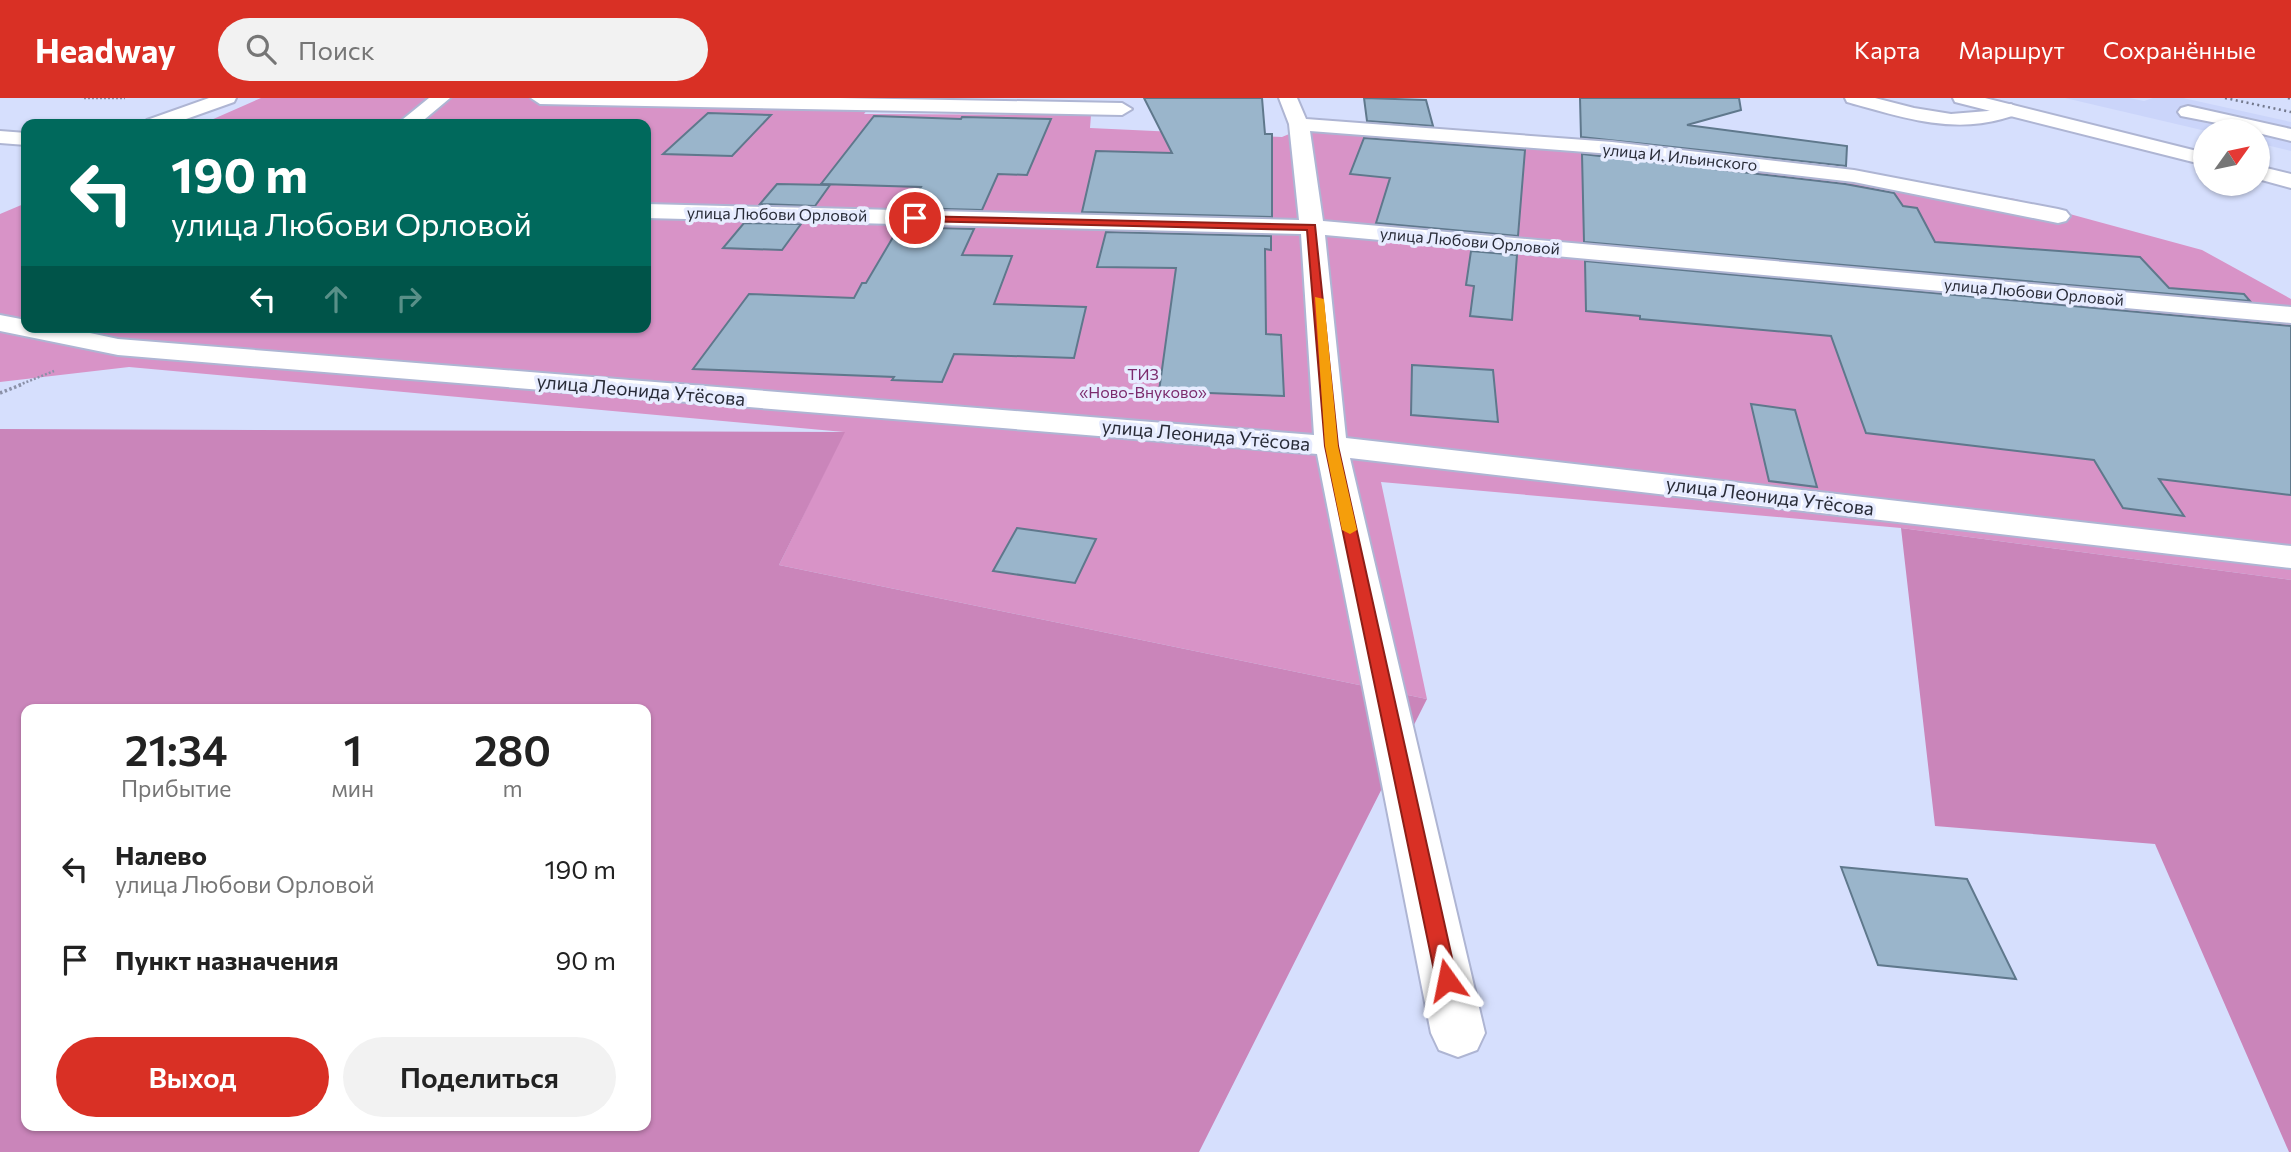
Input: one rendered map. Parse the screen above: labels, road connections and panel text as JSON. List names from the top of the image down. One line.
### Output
{"streets":{"street":["улица И. Ильинского","улица Любови Орловой","улица Леонида Утёсова"]},"parks":["ТИЗ «Ново-Внуково»"],"north":"top right","page":{"header":"Headway","search":"Поиск","nav":["Карта","Маршрут","Сохранённые"],"turn":["190 m","улица Любови Орловой"],"eta":["21:34","Прибытие","1","мин","280","m"],"list":[{"name":"Налево","note":"улица Любови Орловой","value":"190 m"},{"name":"Пункт назначения","value":"90 m"}],"buttons":["Выход","Поделиться"]}}
